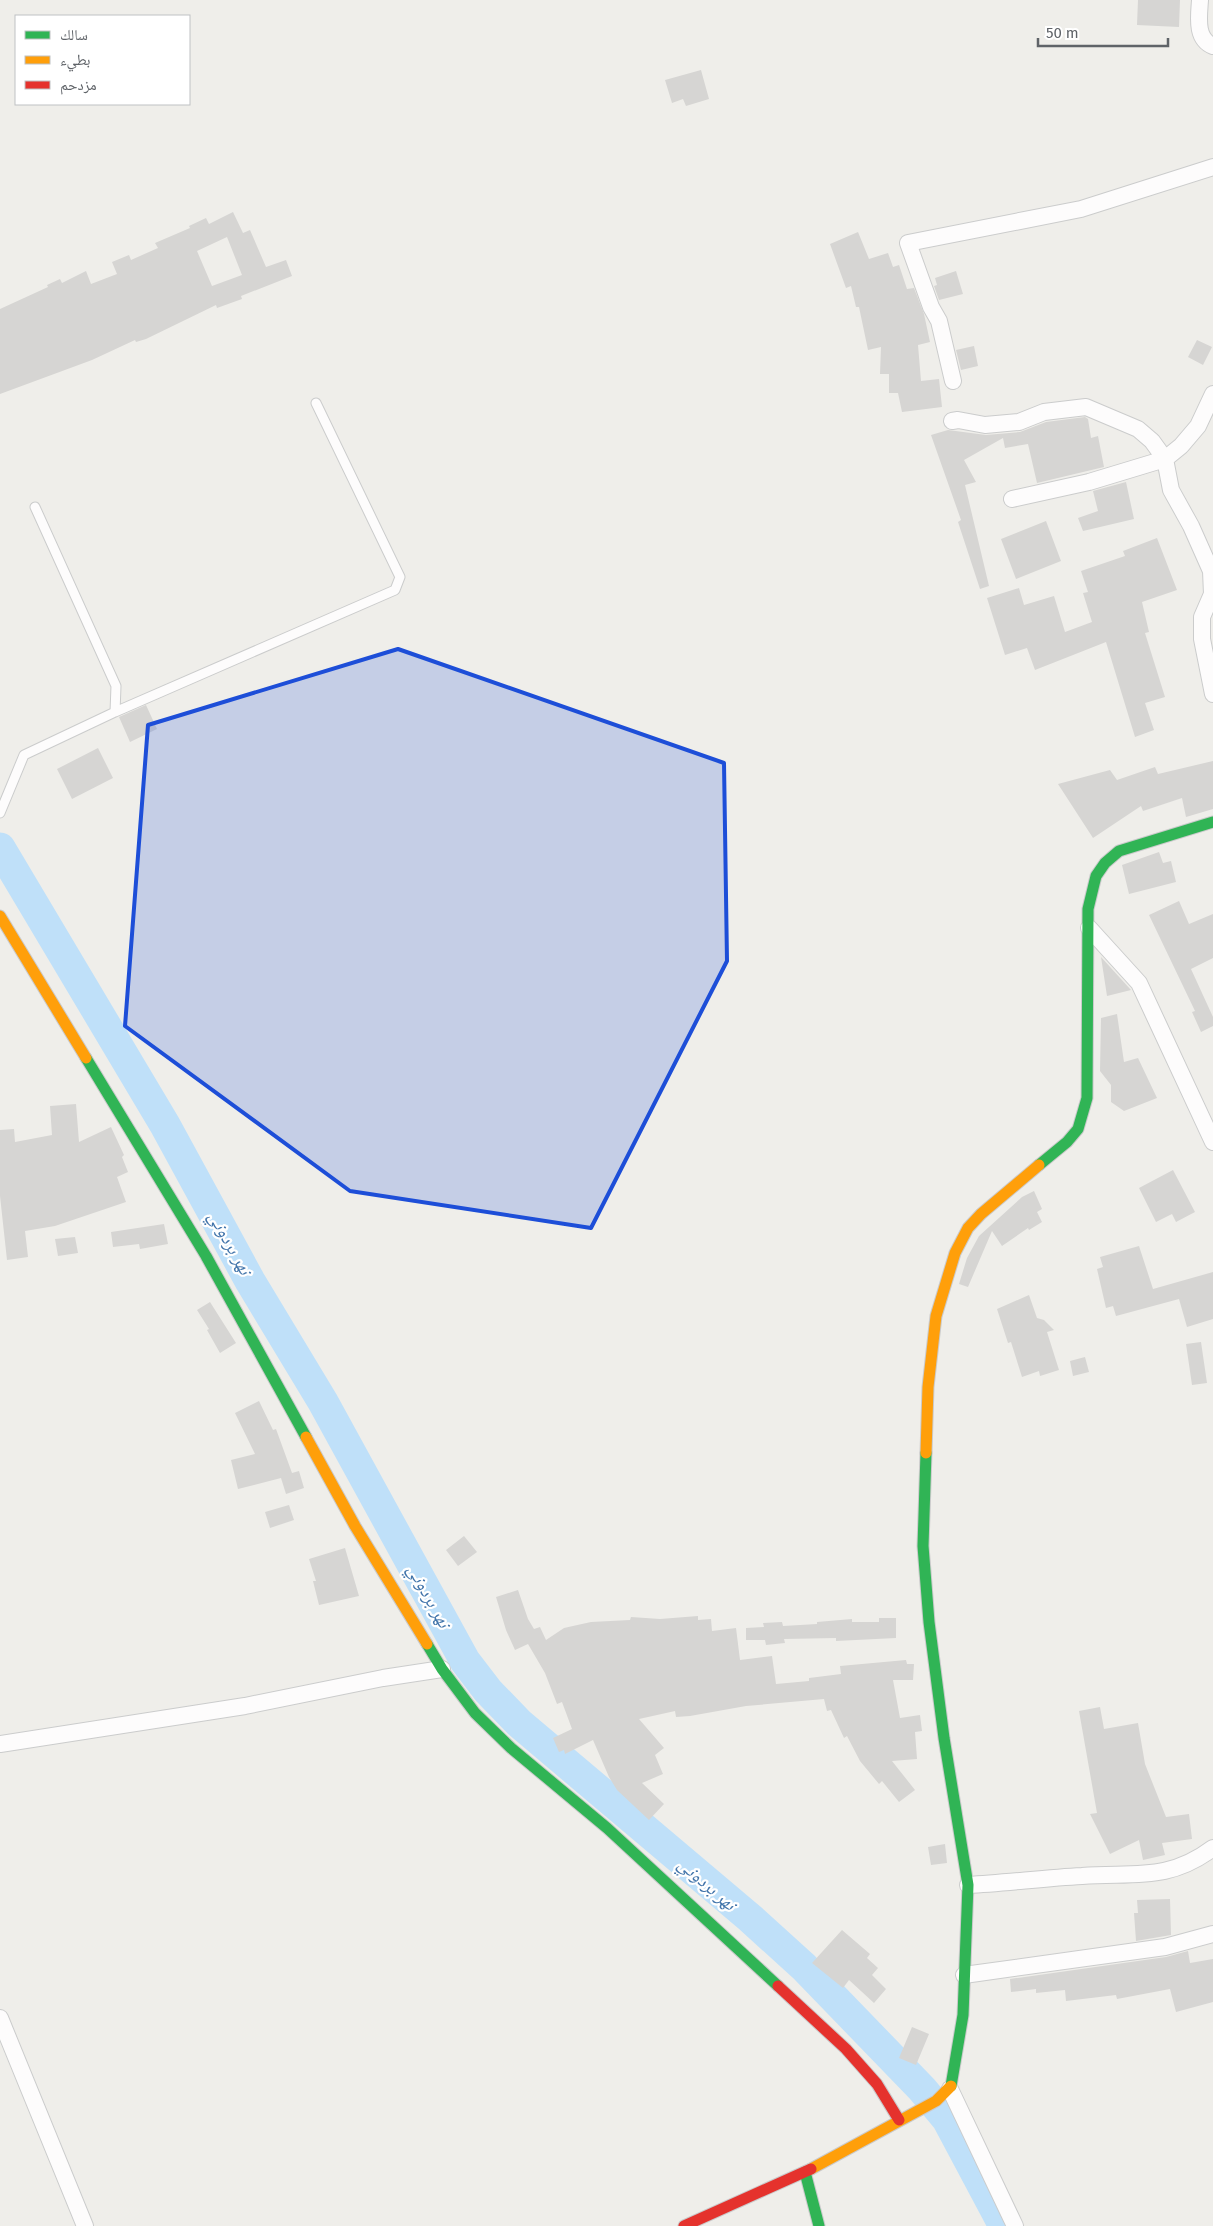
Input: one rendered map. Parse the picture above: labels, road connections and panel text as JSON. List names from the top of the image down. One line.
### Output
{"water":["نهر بردوني"],"legend":["سالك","بطيء","مزدحم"],"scale_bar":"50 m"}
